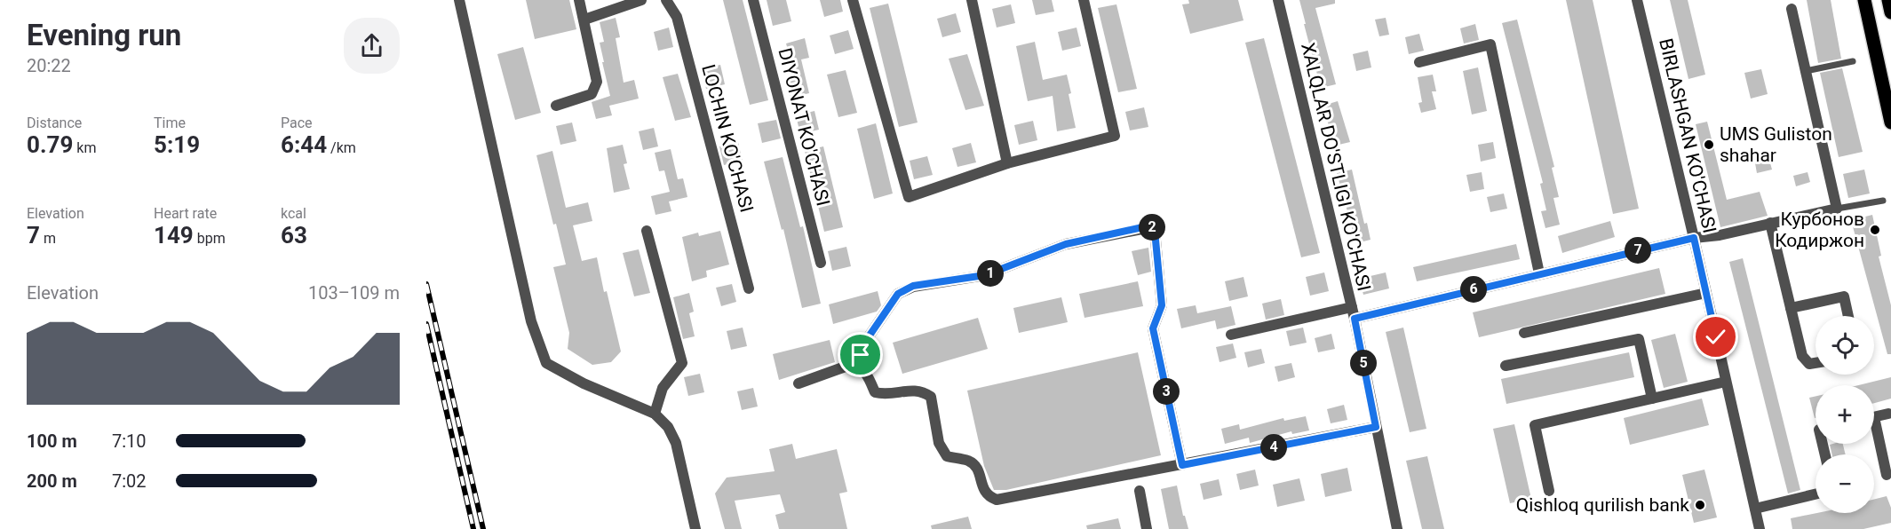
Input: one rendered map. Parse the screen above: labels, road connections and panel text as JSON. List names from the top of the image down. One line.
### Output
{"streets":{"street":["DIYONAT KO'CHASI","BIRLASHGAN KO'CHASI","LOCHIN KO'CHASI","XALQLAR DO'STLIGI KO'CHASI"]},"places":["UMS Guliston shahar","Курбонов Кодиржон","Qishloq qurilish bank"],"page":{"heading":["Evening run","20:22"],"stats":[["Distance","0.79 km"],["Time","5:19"],["Pace","6:44 /km"],["Elevation","7 m"],["Heart rate","149 bpm"],["kcal","63"]],"pins":["2","7","1","6","5","3","4"],"chart":["Elevation","103–109 m"],"map_buttons":["+","−"],"list":[{"name":"100 m","note":"7:10"},{"name":"200 m","note":"7:02"}]}}
